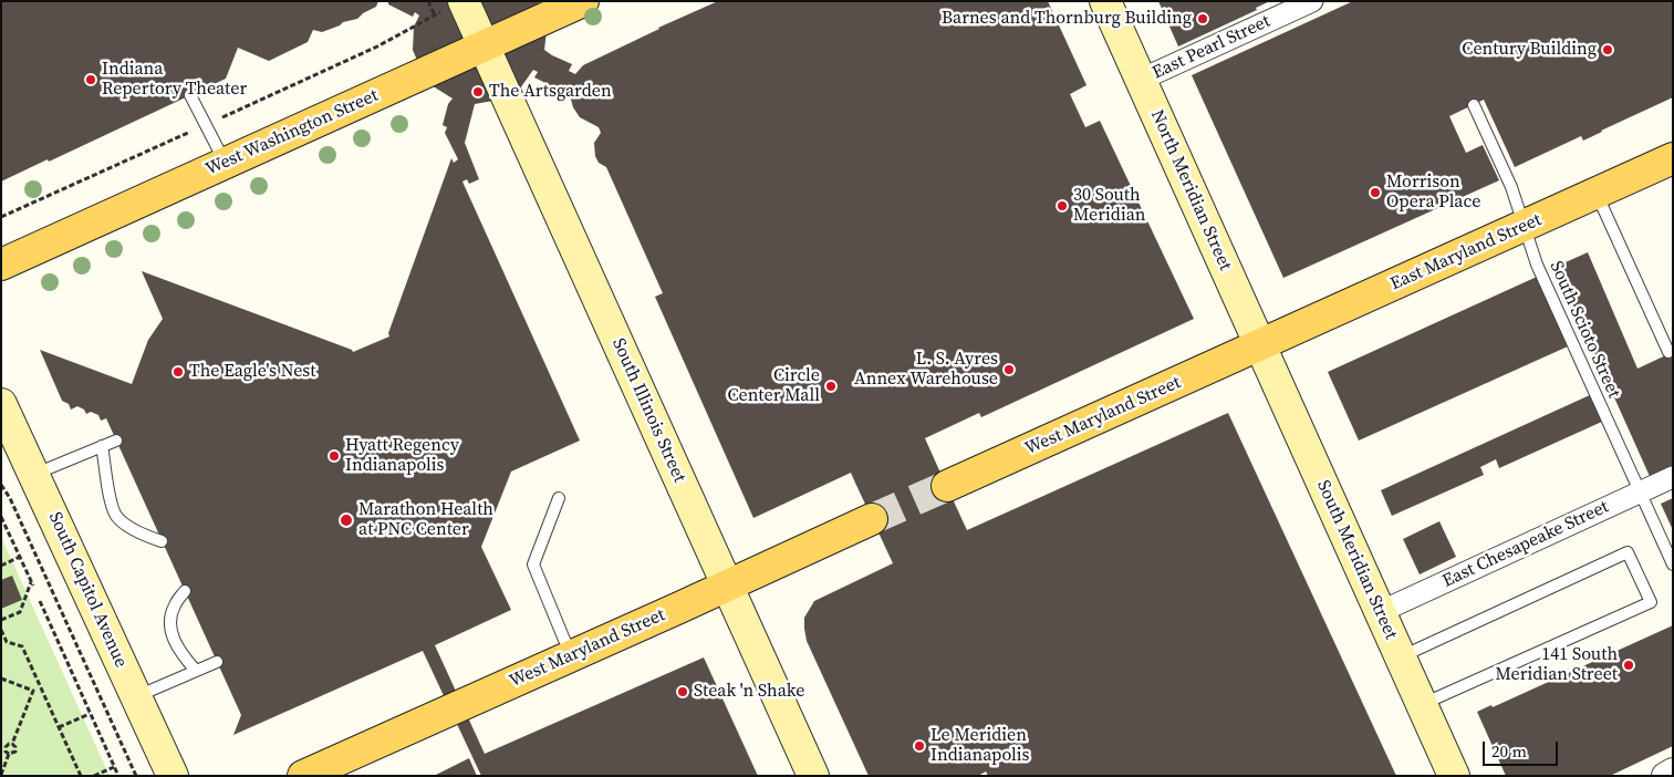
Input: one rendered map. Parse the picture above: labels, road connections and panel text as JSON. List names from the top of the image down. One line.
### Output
{"streets":{"main road":["West Washington Street","North Meridian Street","East Maryland Street","South Illinois Street","West Maryland Street","South Meridian Street","South Capitol Avenue"],"street":["East Pearl Street","East Chesapeake Street"],"lane":["South Scioto Street"]},"crossings":[["East Pearl Street","North Meridian Street"],["West Washington Street","South Illinois Street"],["North Meridian Street","East Maryland Street"],["North Meridian Street","West Maryland Street"],["North Meridian Street","South Meridian Street"],["East Maryland Street","South Scioto Street"],["East Maryland Street","West Maryland Street"],["East Maryland Street","South Meridian Street"],["South Scioto Street","East Chesapeake Street"],["South Illinois Street","West Maryland Street"],["West Maryland Street","South Meridian Street"],["East Chesapeake Street","South Meridian Street"]],"places":["Barnes and Thornburg Building","Century Building","Indiana Repertory Theater","The Artsgarden","Morrison Opera Place","30 South Meridian","L. S. Ayres Annex Warehouse","The Eagle's Nest","Circle Center Mall","Hyatt Regency Indianapolis","Marathon Health at PNC Center","141 South Meridian Street","Steak 'n Shake","Le Meridien Indianapolis"],"scale_bar":"20 m"}
